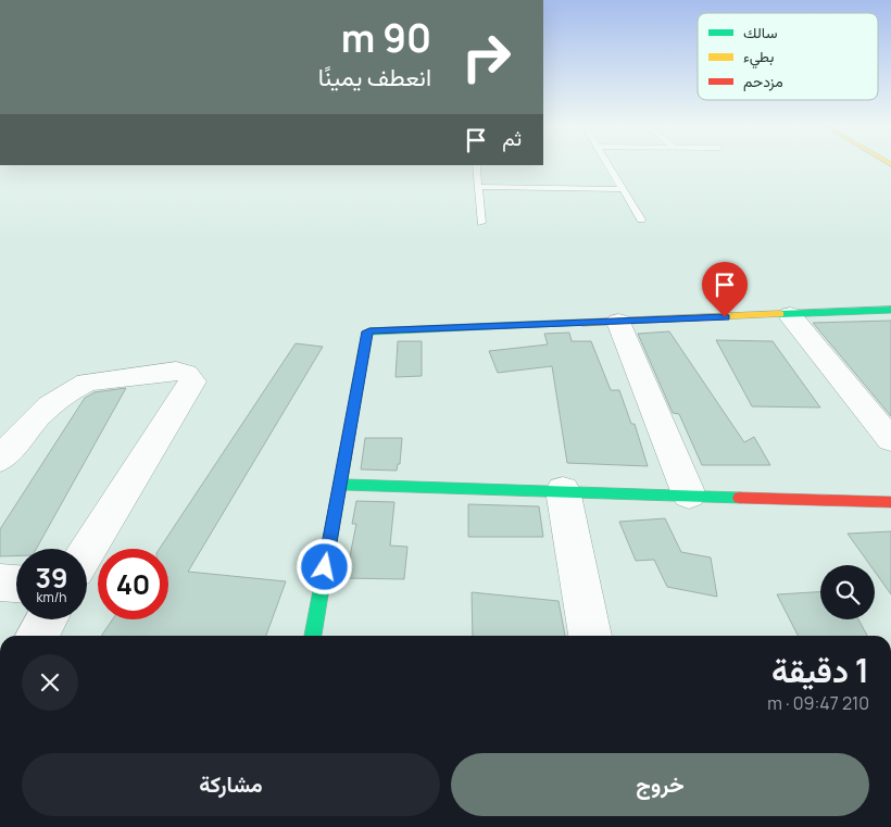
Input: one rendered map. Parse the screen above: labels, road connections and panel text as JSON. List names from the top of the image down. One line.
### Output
{"legend":["سالك","بطيء","مزدحم"],"page":{"turn":["90 m","انعطف يمينًا"],"then":"ثم","speed":"39 km/h","limit":"40","heading":["1 دقيقة","210 m · 09:47"],"buttons":["خروج","مشاركة"]}}
